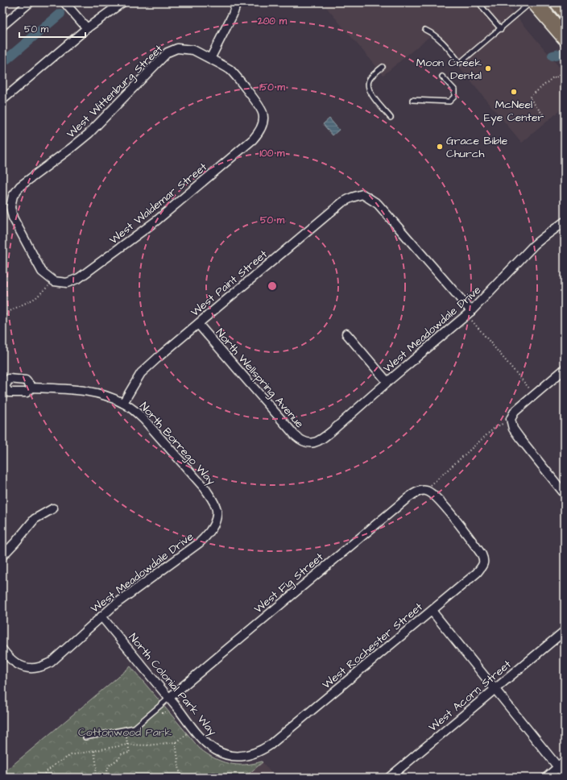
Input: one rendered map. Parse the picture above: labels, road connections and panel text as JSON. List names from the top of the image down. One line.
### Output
{"streets":{"street":["West Wittenburg Street","West Waldemar Street","West Paint Street","West Meadowdale Drive","North Wellspring Avenue","North Borrego Way","West Fig Street","West Rochester Street","North Colonial Park Way","West Acorn Street"]},"crossings":[["West Wittenburg Street","West Waldemar Street"],["West Paint Street","West Meadowdale Drive"],["West Paint Street","North Wellspring Avenue"],["West Paint Street","North Borrego Way"],["West Meadowdale Drive","North Wellspring Avenue"],["West Meadowdale Drive","North Borrego Way"],["West Meadowdale Drive","North Colonial Park Way"],["West Fig Street","West Rochester Street"],["West Fig Street","North Colonial Park Way"],["West Rochester Street","North Colonial Park Way"]],"parks":["Cottonwood Park"],"places":["Moon Creek Dental","McNeel Eye Center","Grace Bible Church"],"scale_bar":"50 m","rings":["200 m","150 m","100 m","50 m"]}
